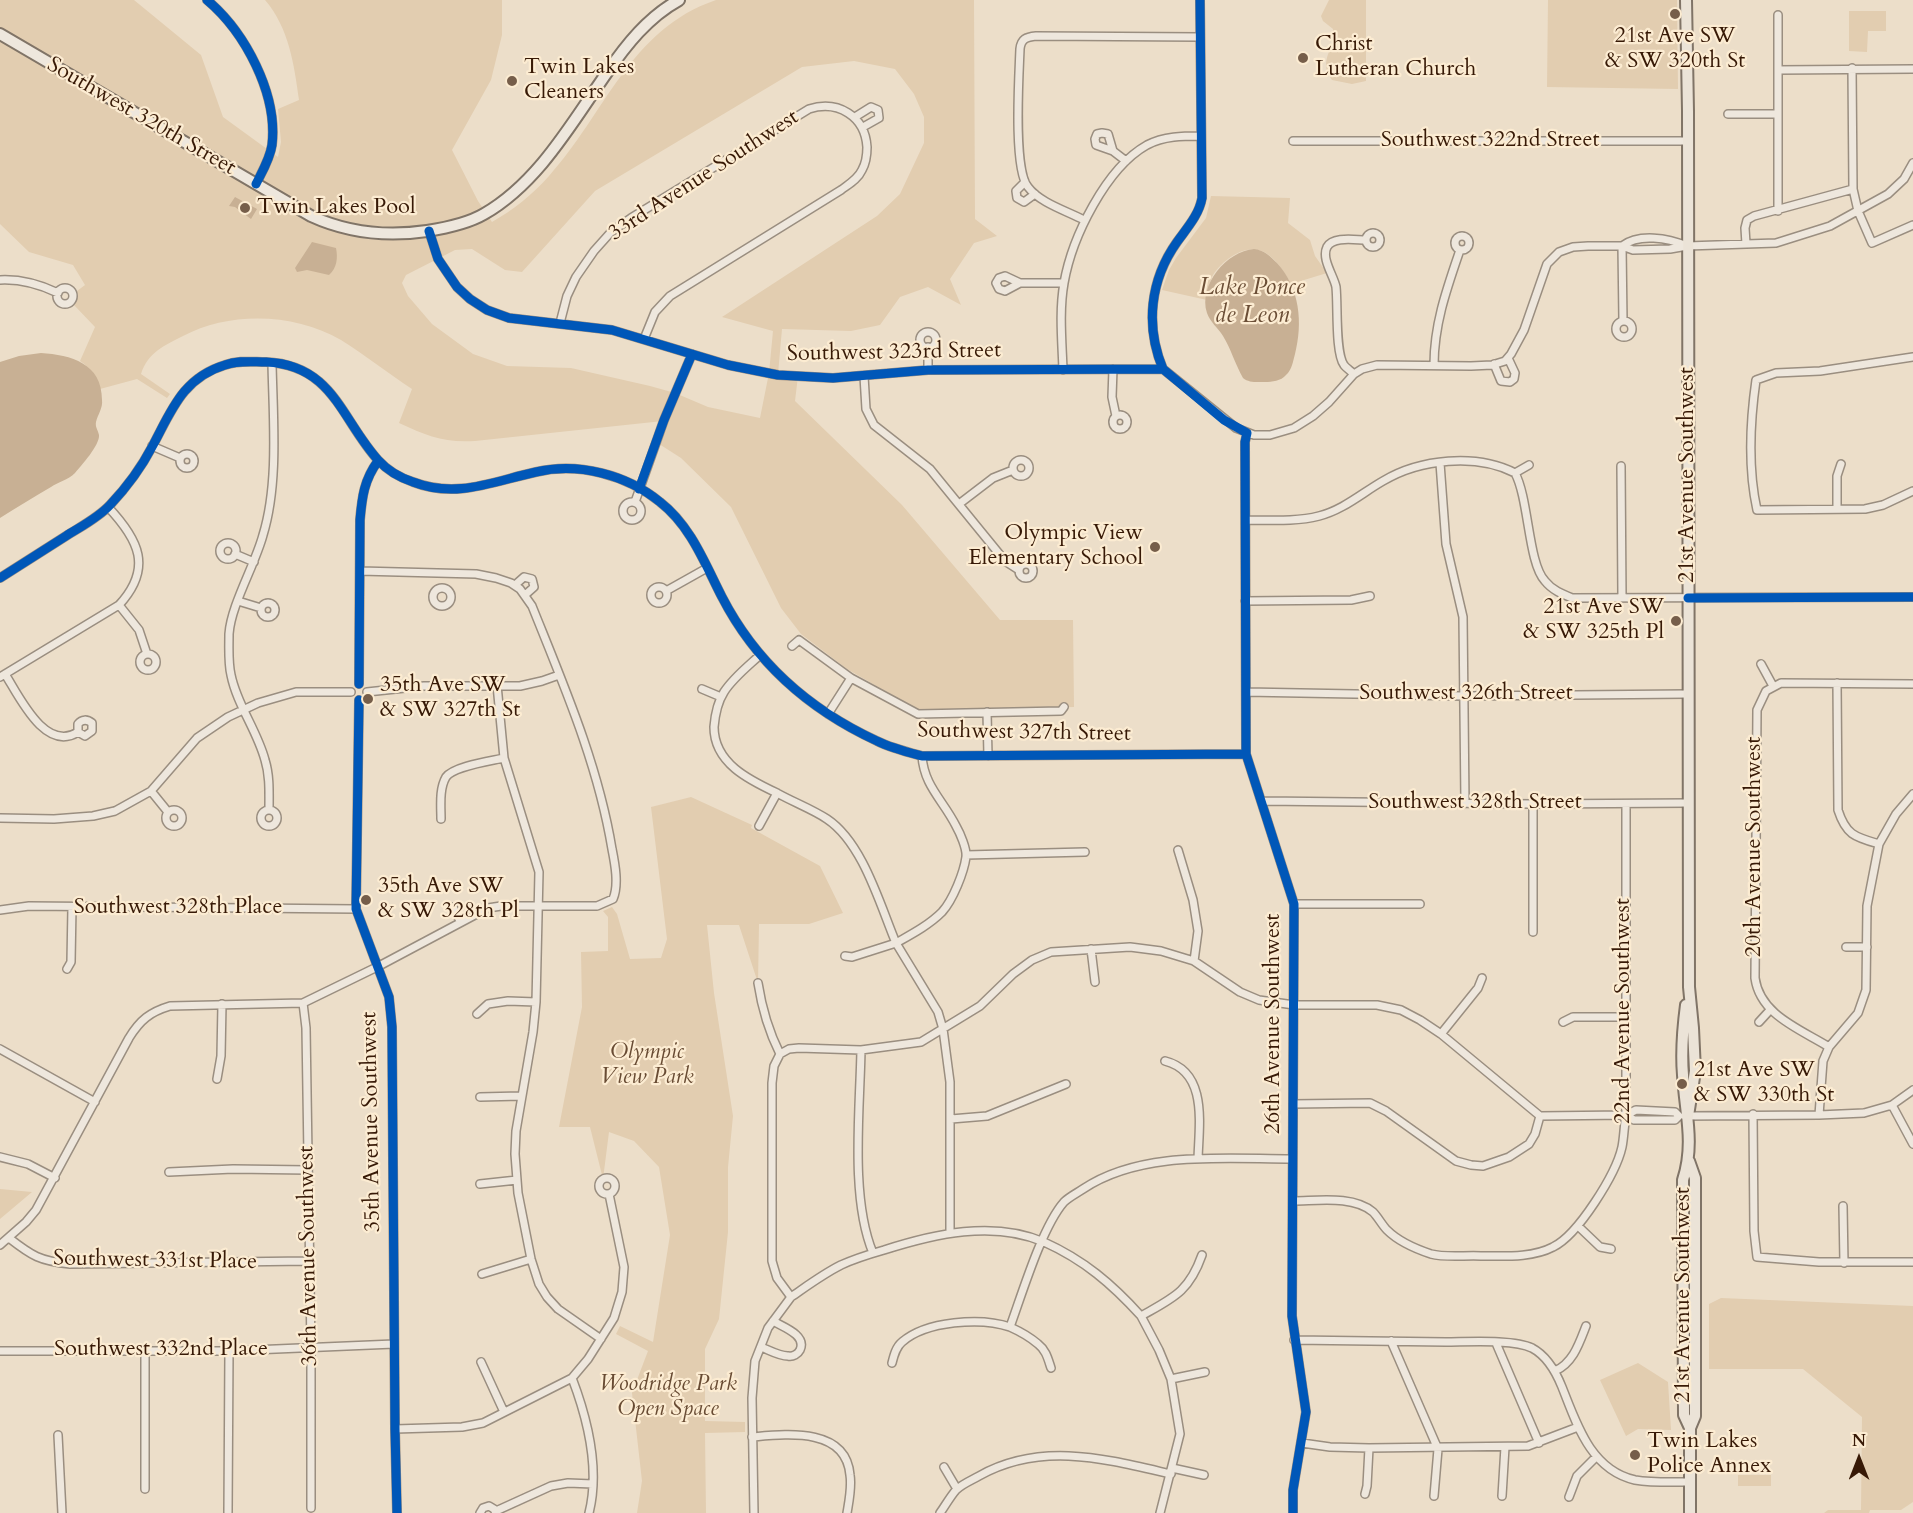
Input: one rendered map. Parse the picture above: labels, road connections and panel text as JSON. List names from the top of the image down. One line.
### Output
{"streets":{"main road":["Southwest 320th Street","21st Avenue Southwest"],"street":["Southwest 322nd Street","33rd Avenue Southwest","Southwest 323rd Street","Southwest 326th Street","Southwest 327th Street","Southwest 328th Street","20th Avenue Southwest","Southwest 328th Place","22nd Avenue Southwest","26th Avenue Southwest","35th Avenue Southwest","36th Avenue Southwest","Southwest 331st Place","Southwest 332nd Place"]},"crossings":[["Southwest 320th Street","Southwest 323rd Street"],["Southwest 322nd Street","21st Avenue Southwest"],["33rd Avenue Southwest","Southwest 323rd Street"],["21st Avenue Southwest","Southwest 326th Street"],["21st Avenue Southwest","Southwest 328th Street"],["Southwest 326th Street","26th Avenue Southwest"],["Southwest 327th Street","26th Avenue Southwest"],["Southwest 328th Street","22nd Avenue Southwest"],["Southwest 328th Street","26th Avenue Southwest"],["Southwest 328th Place","35th Avenue Southwest"],["22nd Avenue Southwest","26th Avenue Southwest"],["35th Avenue Southwest","Southwest 332nd Place"],["36th Avenue Southwest","Southwest 331st Place"],["36th Avenue Southwest","Southwest 332nd Place"]],"water":["Lake Ponce de Leon"],"parks":["Olympic View Park","Woodridge Park Open Space"],"places":["21st Ave SW & SW 320th St","Christ Lutheran Church","Twin Lakes Cleaners","Twin Lakes Pool","Olympic View Elementary School","21st Ave SW & SW 325th Pl","35th Ave SW & SW 327th St","35th Ave SW & SW 328th Pl","21st Ave SW & SW 330th St","Twin Lakes Police Annex"],"north":"top"}
